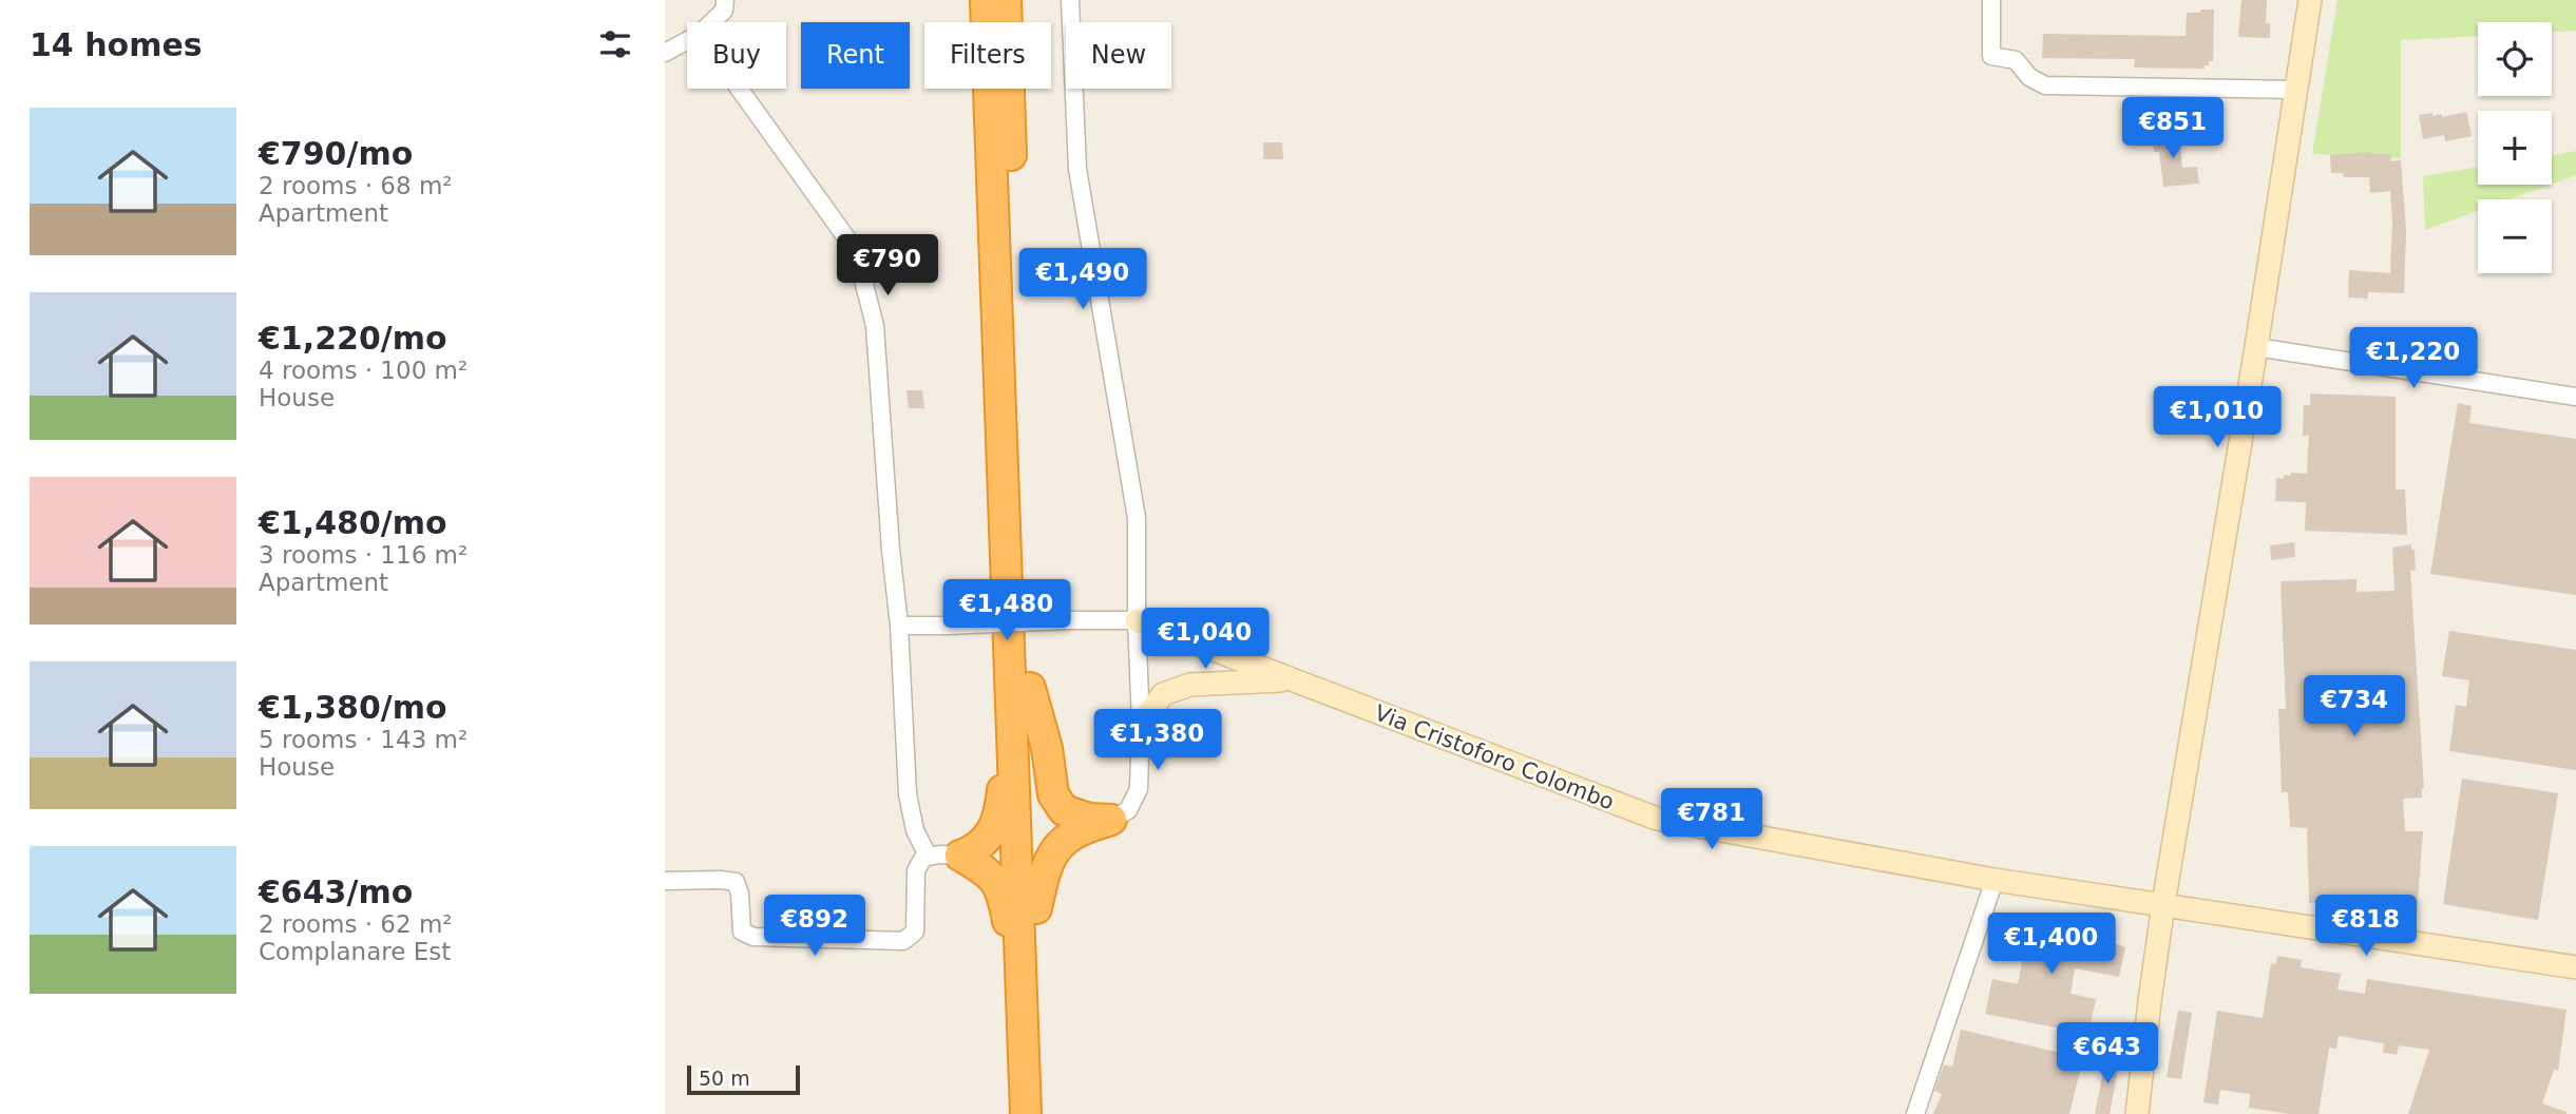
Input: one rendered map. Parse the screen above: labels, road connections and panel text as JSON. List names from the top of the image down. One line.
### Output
{"streets":{"main road":["Via Cristoforo Colombo"]},"scale_bar":"50 m","page":{"heading":"14 homes","map_buttons":["+","−"],"chip":["Buy","Rent","Filters","New"],"list":[{"name":"€790/mo","note":"2 rooms · 68 m² · Apartment"},{"name":"€1,220/mo","note":"4 rooms · 100 m² · House"},{"name":"€1,480/mo","note":"3 rooms · 116 m² · Apartment"},{"name":"€1,380/mo","note":"5 rooms · 143 m² · House"},{"name":"€643/mo","note":"2 rooms · 62 m² · Complanare Est"}],"price":["€851","€790","€1,490","€1,220","€1,010","€1,480","€1,040","€734","€1,380","€781","€892","€818","€1,400","€643"],"scale":"50 m"}}
